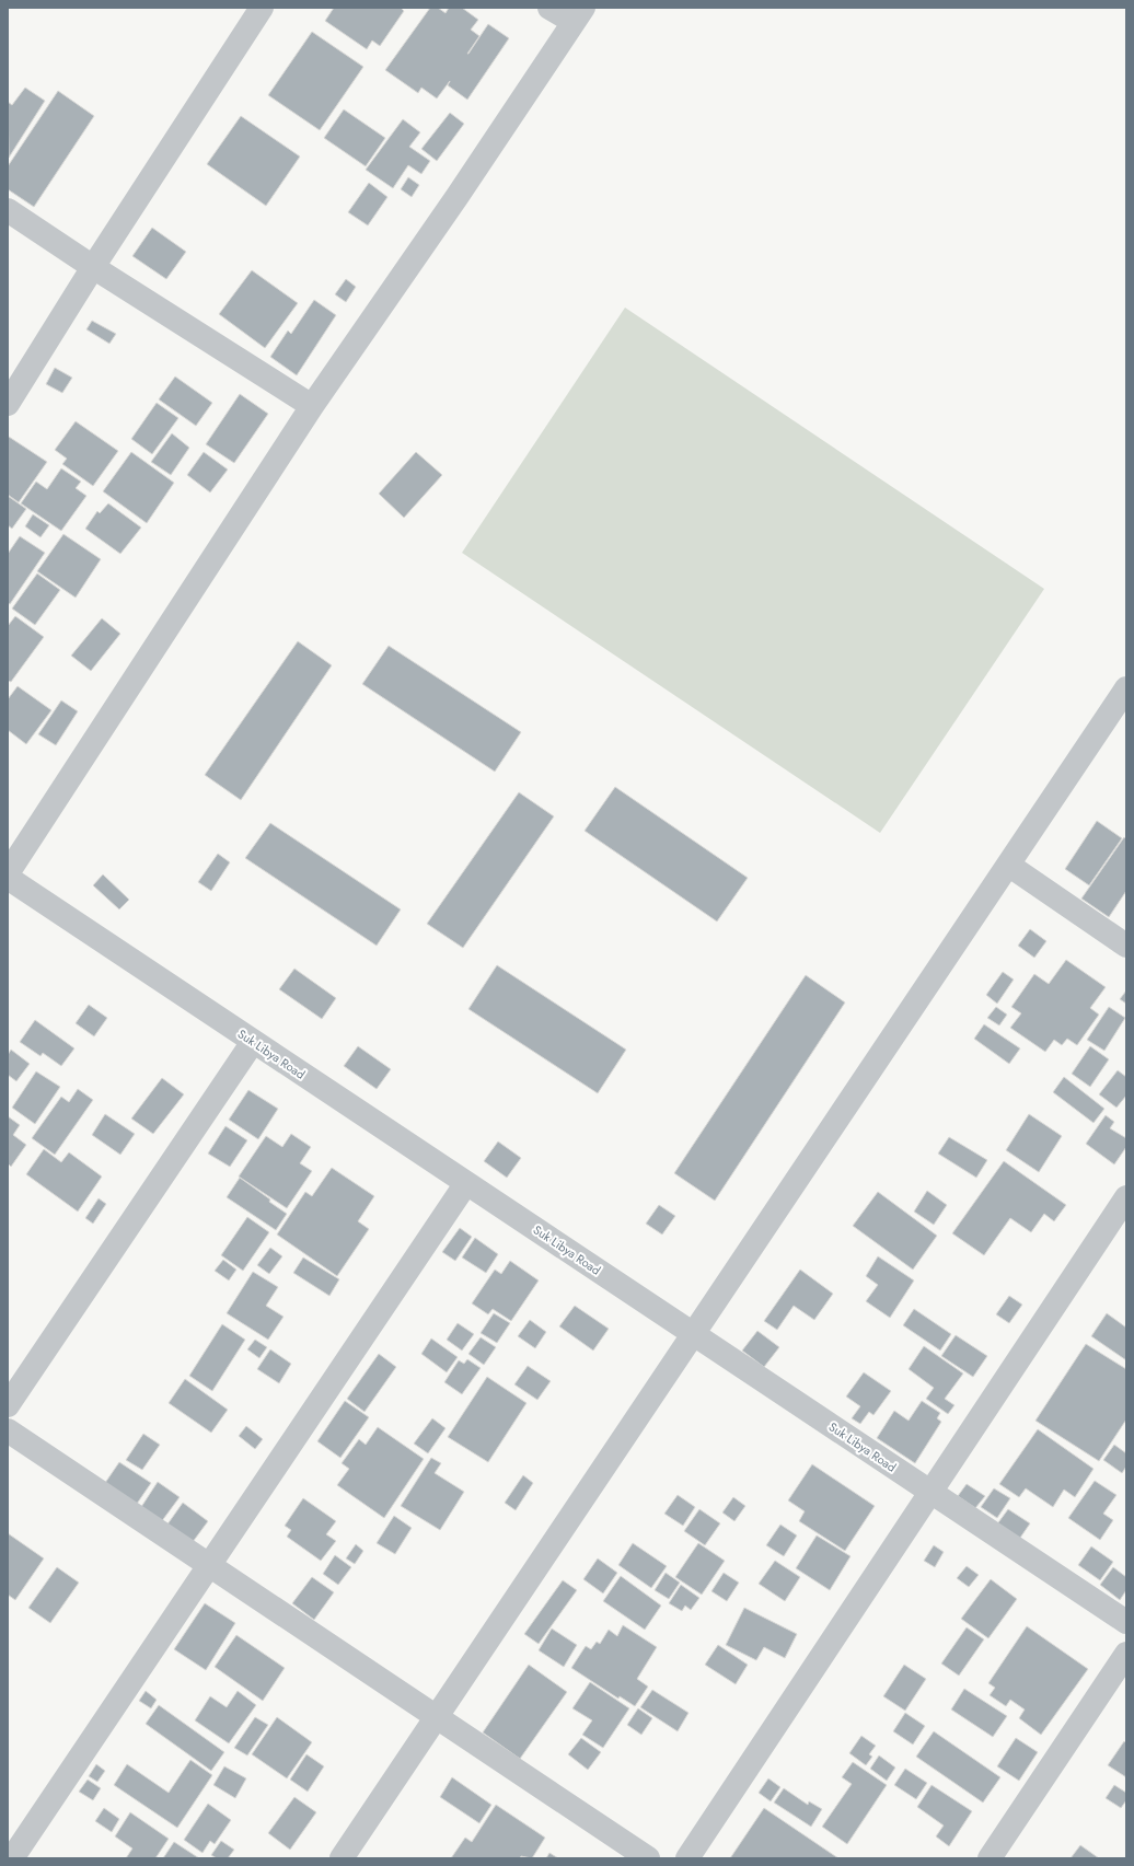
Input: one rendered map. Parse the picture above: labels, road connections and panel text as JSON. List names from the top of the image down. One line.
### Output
{"streets":{"street":["Suk Libya Road"]}}
